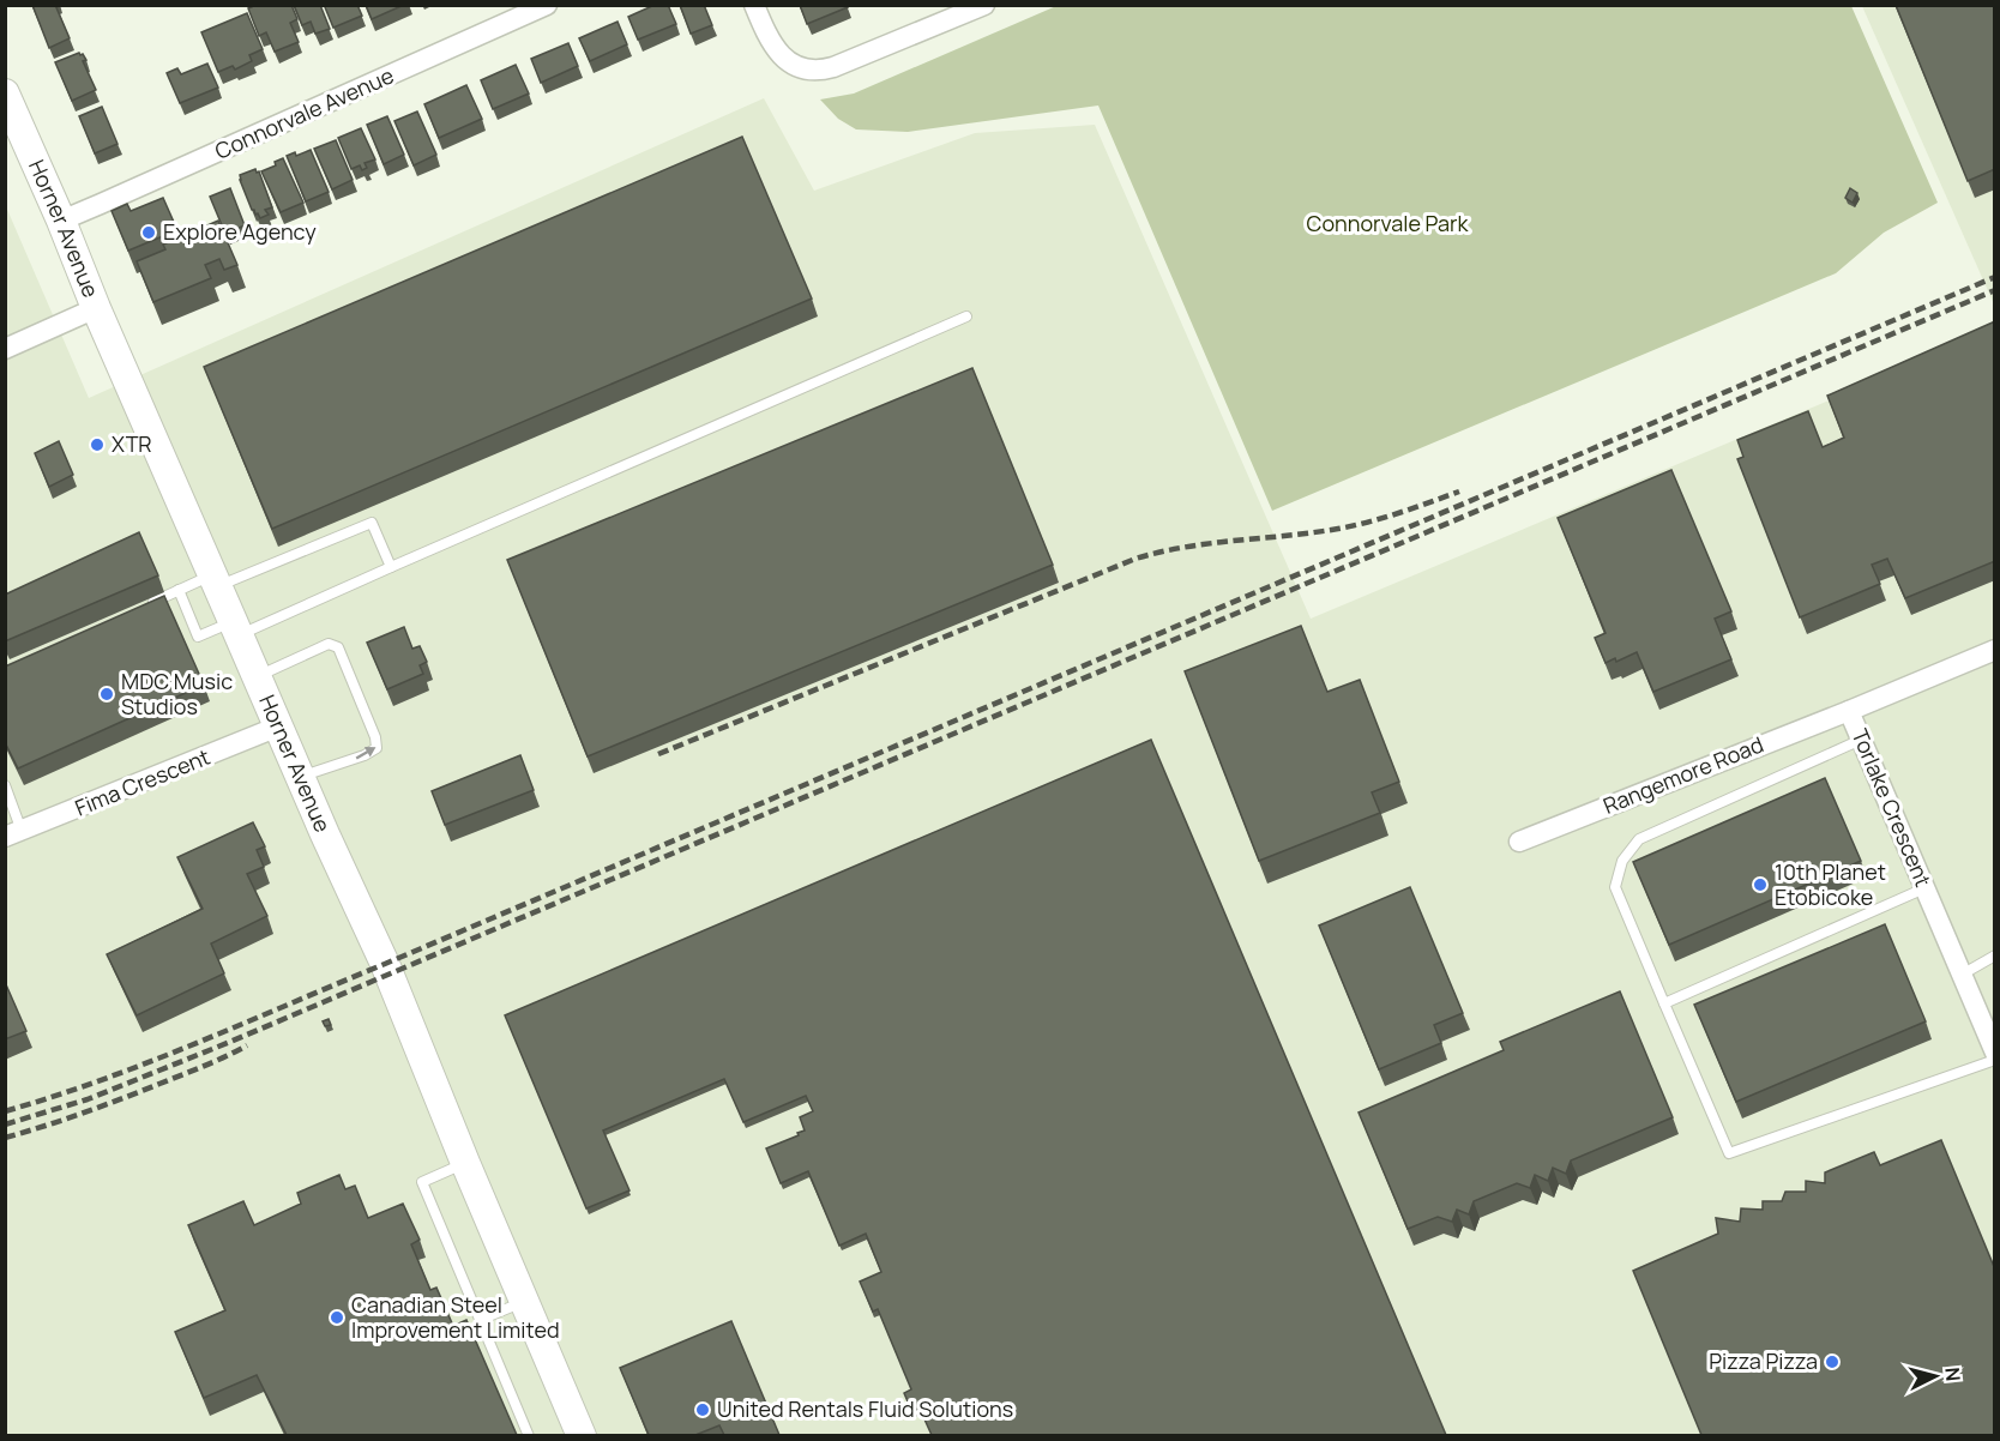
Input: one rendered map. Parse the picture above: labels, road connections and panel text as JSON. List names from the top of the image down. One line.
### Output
{"streets":{"main road":["Horner Avenue"],"street":["Connorvale Avenue","Rangemore Road","Fima Crescent","Torlake Crescent"]},"crossings":[["Connorvale Avenue","Horner Avenue"],["Horner Avenue","Fima Crescent"],["Rangemore Road","Torlake Crescent"]],"parks":["Connorvale Park"],"places":["Explore Agency","XTR","MDC Music Studios","10th Planet Etobicoke","Canadian Steel Improvement Limited","Pizza Pizza","United Rentals Fluid Solutions"],"north":"right"}
